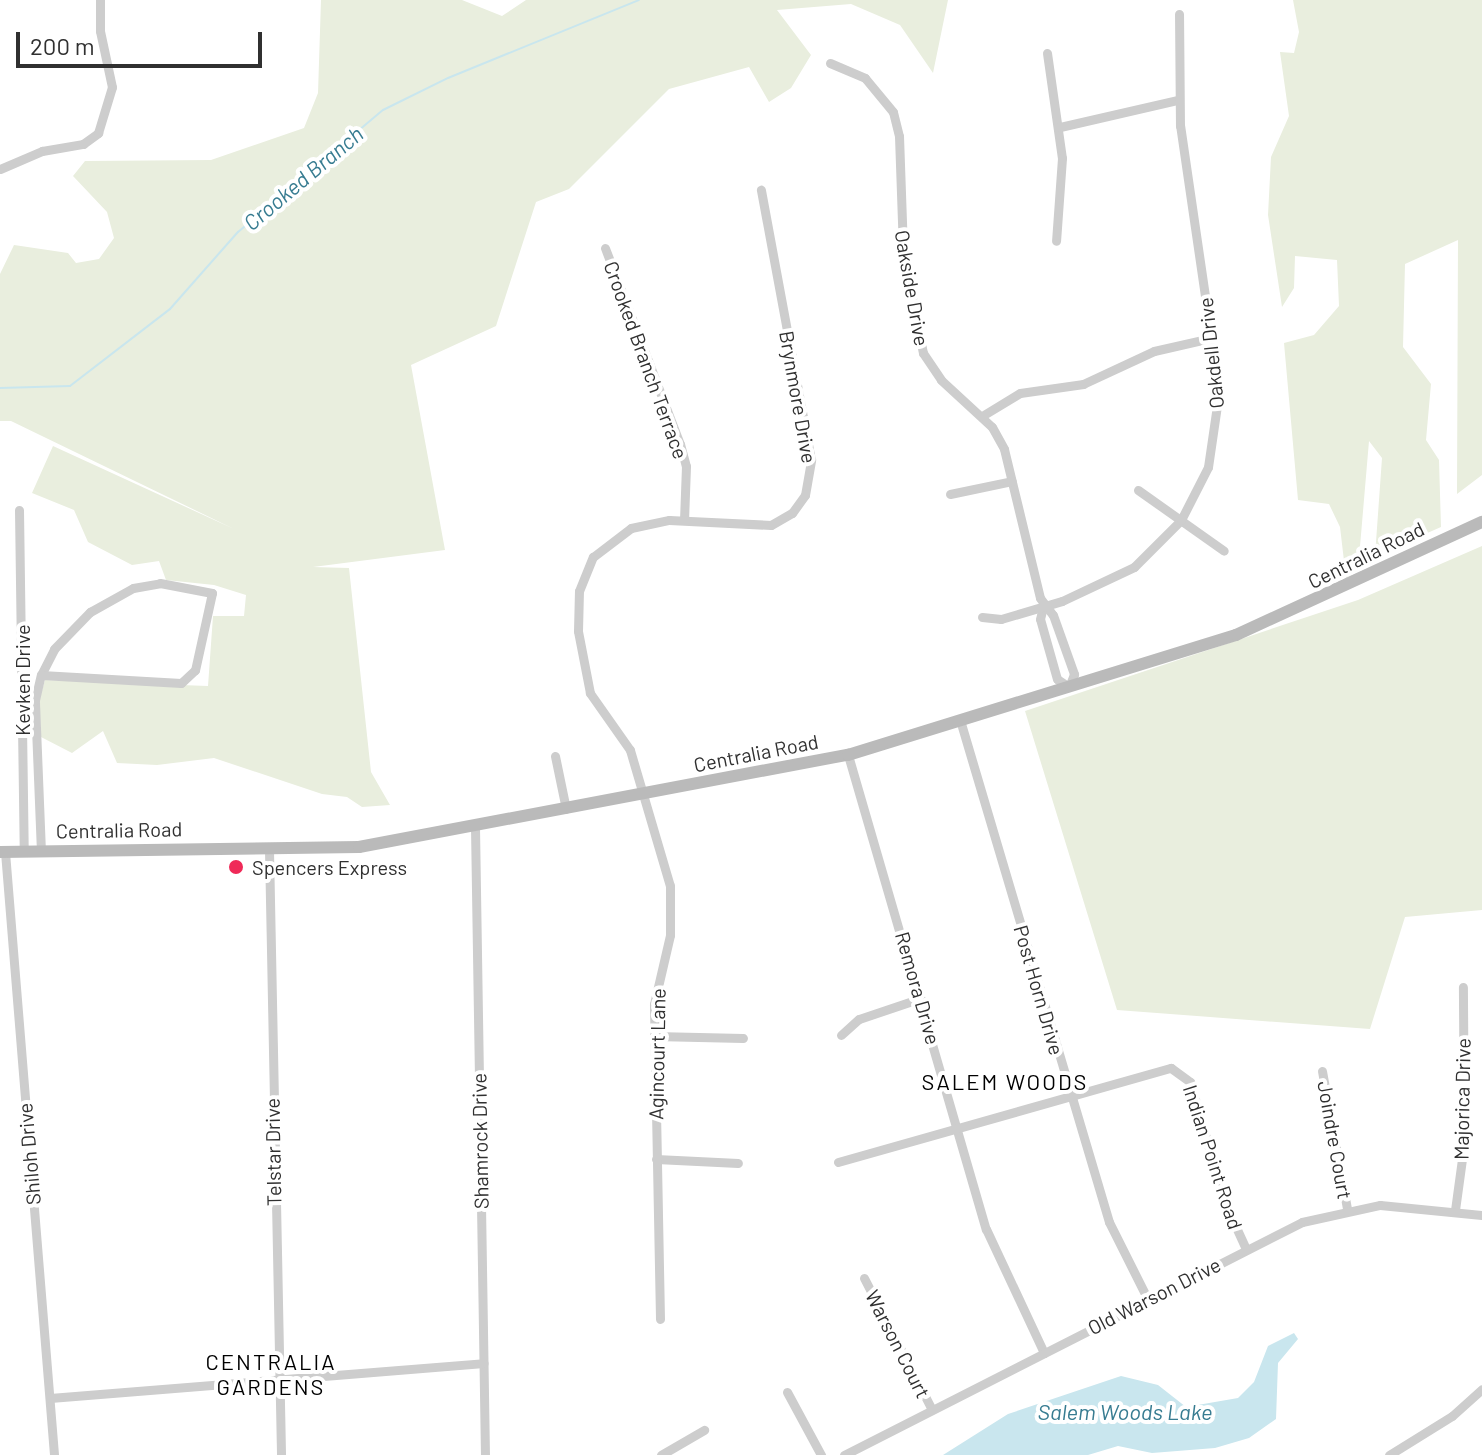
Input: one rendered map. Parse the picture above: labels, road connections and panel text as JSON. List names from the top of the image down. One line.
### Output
{"streets":{"main road":["Centralia Road"],"street":["Oakside Drive","Oakdell Drive","Crooked Branch Terrace","Brynmore Drive","Kevken Drive","Remora Drive","Post Horn Drive","Agincourt Lane","Majorica Drive","Joindre Court","Shamrock Drive","Telstar Drive","Shiloh Drive","Indian Point Road","Old Warson Drive","Warson Court"]},"crossings":[["Oakside Drive","Oakdell Drive"],["Oakside Drive","Centralia Road"],["Crooked Branch Terrace","Brynmore Drive"],["Brynmore Drive","Centralia Road"],["Brynmore Drive","Agincourt Lane"],["Centralia Road","Kevken Drive"],["Centralia Road","Remora Drive"],["Centralia Road","Post Horn Drive"],["Centralia Road","Agincourt Lane"],["Centralia Road","Shamrock Drive"],["Centralia Road","Telstar Drive"],["Centralia Road","Shiloh Drive"],["Remora Drive","Old Warson Drive"],["Post Horn Drive","Indian Point Road"],["Post Horn Drive","Old Warson Drive"],["Majorica Drive","Old Warson Drive"],["Joindre Court","Old Warson Drive"],["Indian Point Road","Old Warson Drive"],["Old Warson Drive","Warson Court"]],"districts":["SALEM WOODS","CENTRALIA GARDENS"],"water":["Crooked Branch","Salem Woods Lake"],"places":["Spencers Express"],"scale_bar":"200 m"}
